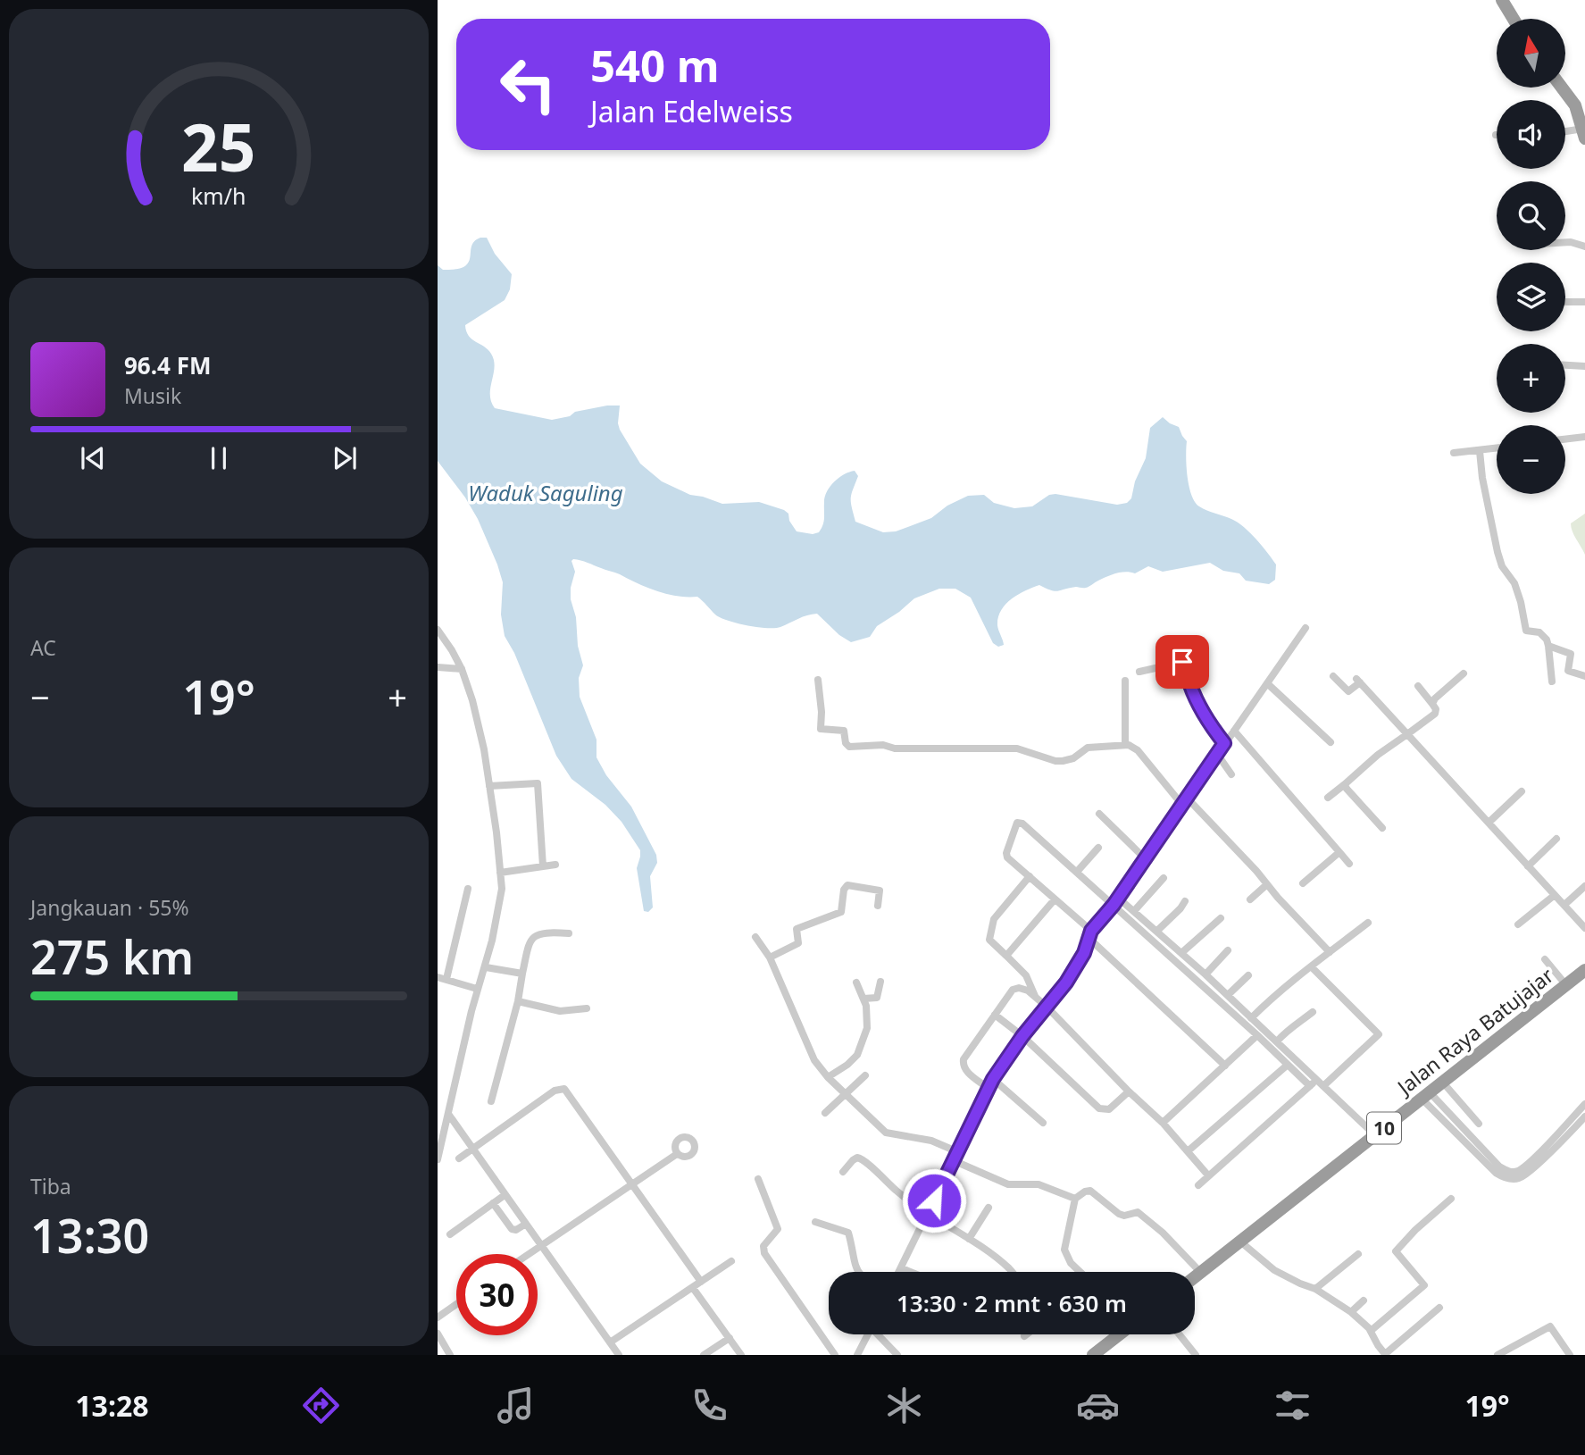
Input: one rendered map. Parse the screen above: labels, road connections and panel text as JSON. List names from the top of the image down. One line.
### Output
{"streets":{"highway":["Jalan Raya Batujajar","10"]},"water":["Waduk Saguling"],"north":"top","page":{"map_buttons":["+","−"],"turn":["540 m","Jalan Edelweiss"],"song":["96.4 FM","Musik"],"tile":["AC",["Jangkauan · 55%","275 km"],["Tiba","13:30"]],"heat":["−","19°","+"],"limit":"30","trip":"13:30 · 2 mnt · 630 m","tabs":["13:28","19°"],"gauge":["25","km/h"]}}
